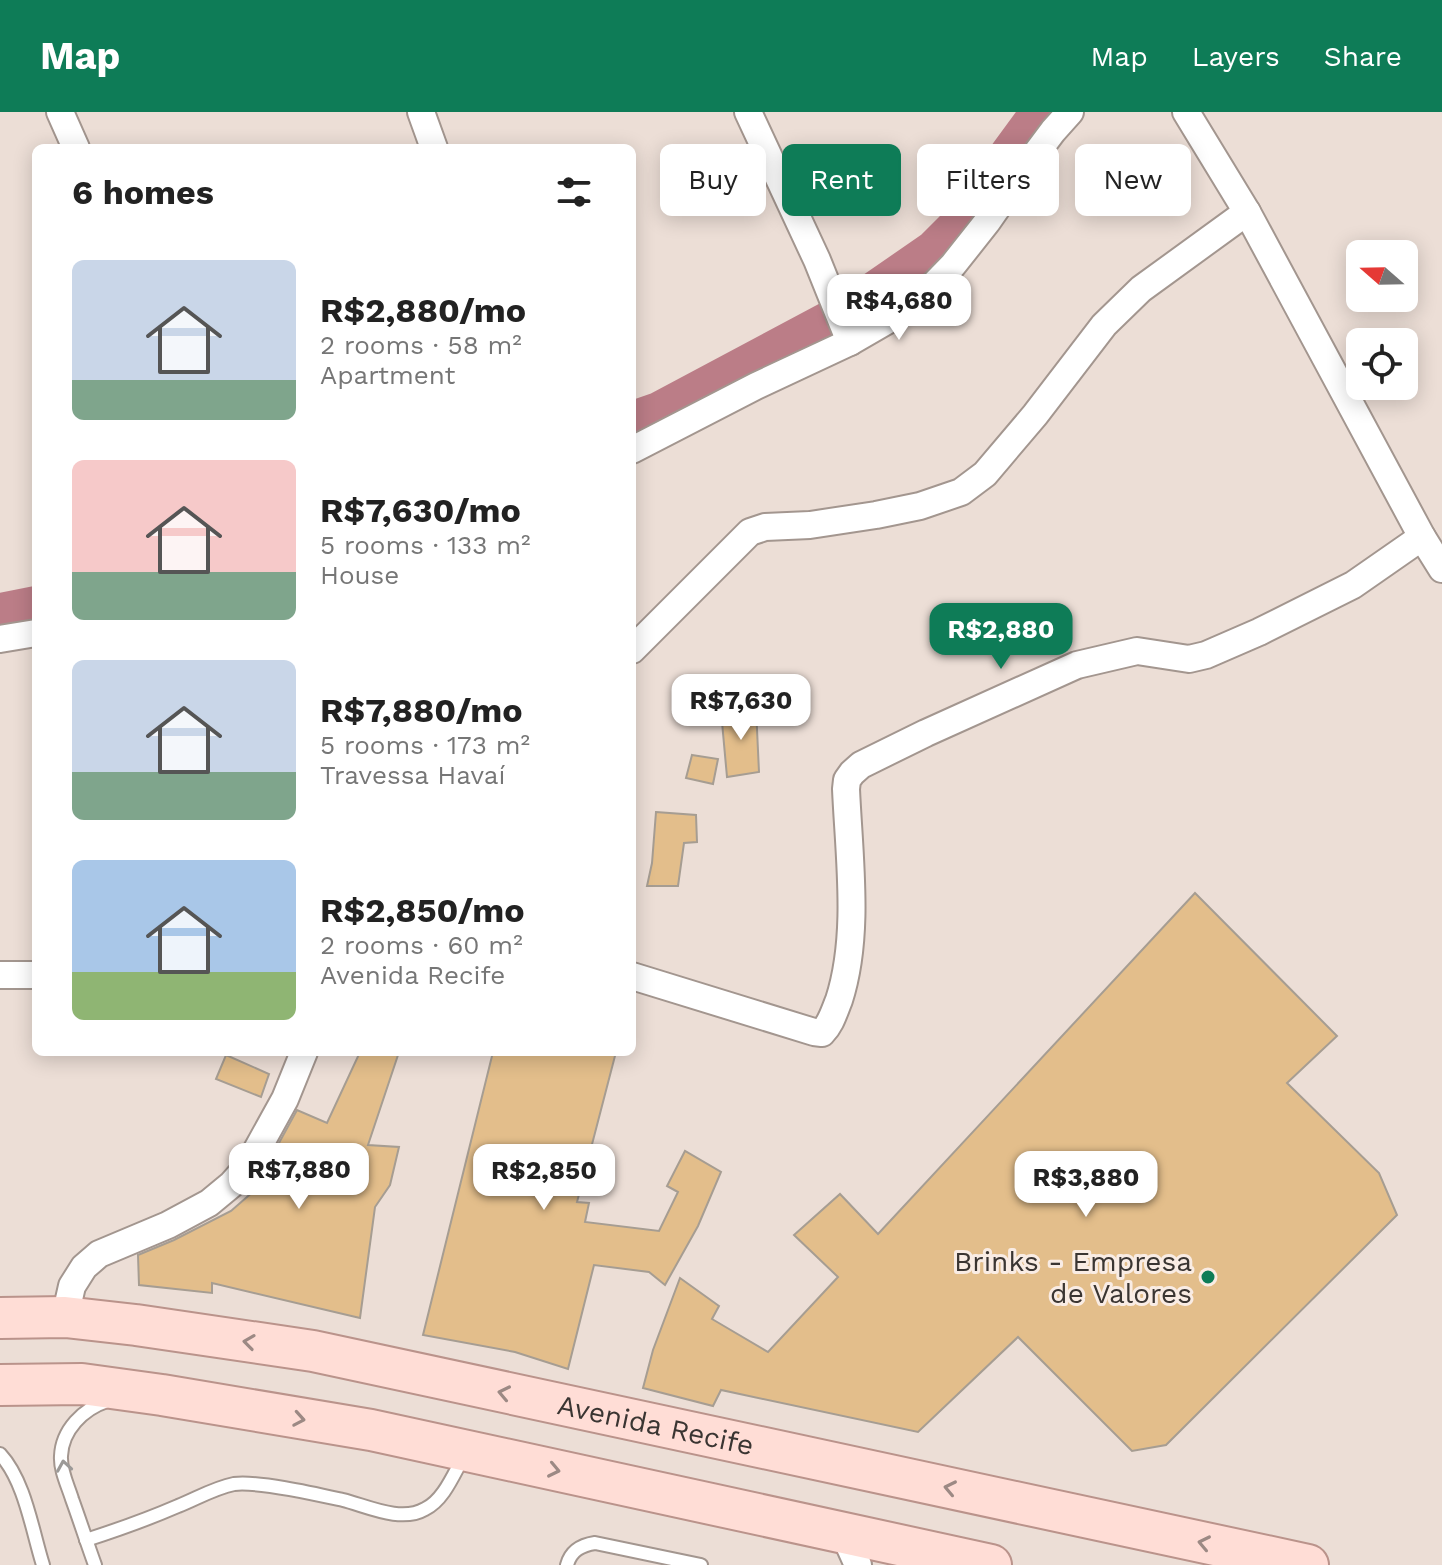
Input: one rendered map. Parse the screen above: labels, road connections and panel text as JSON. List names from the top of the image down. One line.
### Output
{"streets":{"main road":["Avenida Recife"]},"places":["Brinks - Empresa de Valores"],"north":"left","page":{"header":"Map","nav":["Map","Layers","Share"],"chip":["Buy","Rent","Filters","New"],"heading":"6 homes","list":[{"name":"R$2,880/mo","note":"2 rooms · 58 m² · Apartment"},{"name":"R$7,630/mo","note":"5 rooms · 133 m² · House"},{"name":"R$7,880/mo","note":"5 rooms · 173 m² · Travessa Havaí"},{"name":"R$2,850/mo","note":"2 rooms · 60 m² · Avenida Recife"}],"price":["R$4,680","R$2,880","R$7,630","R$7,880","R$2,850","R$3,880"]}}
